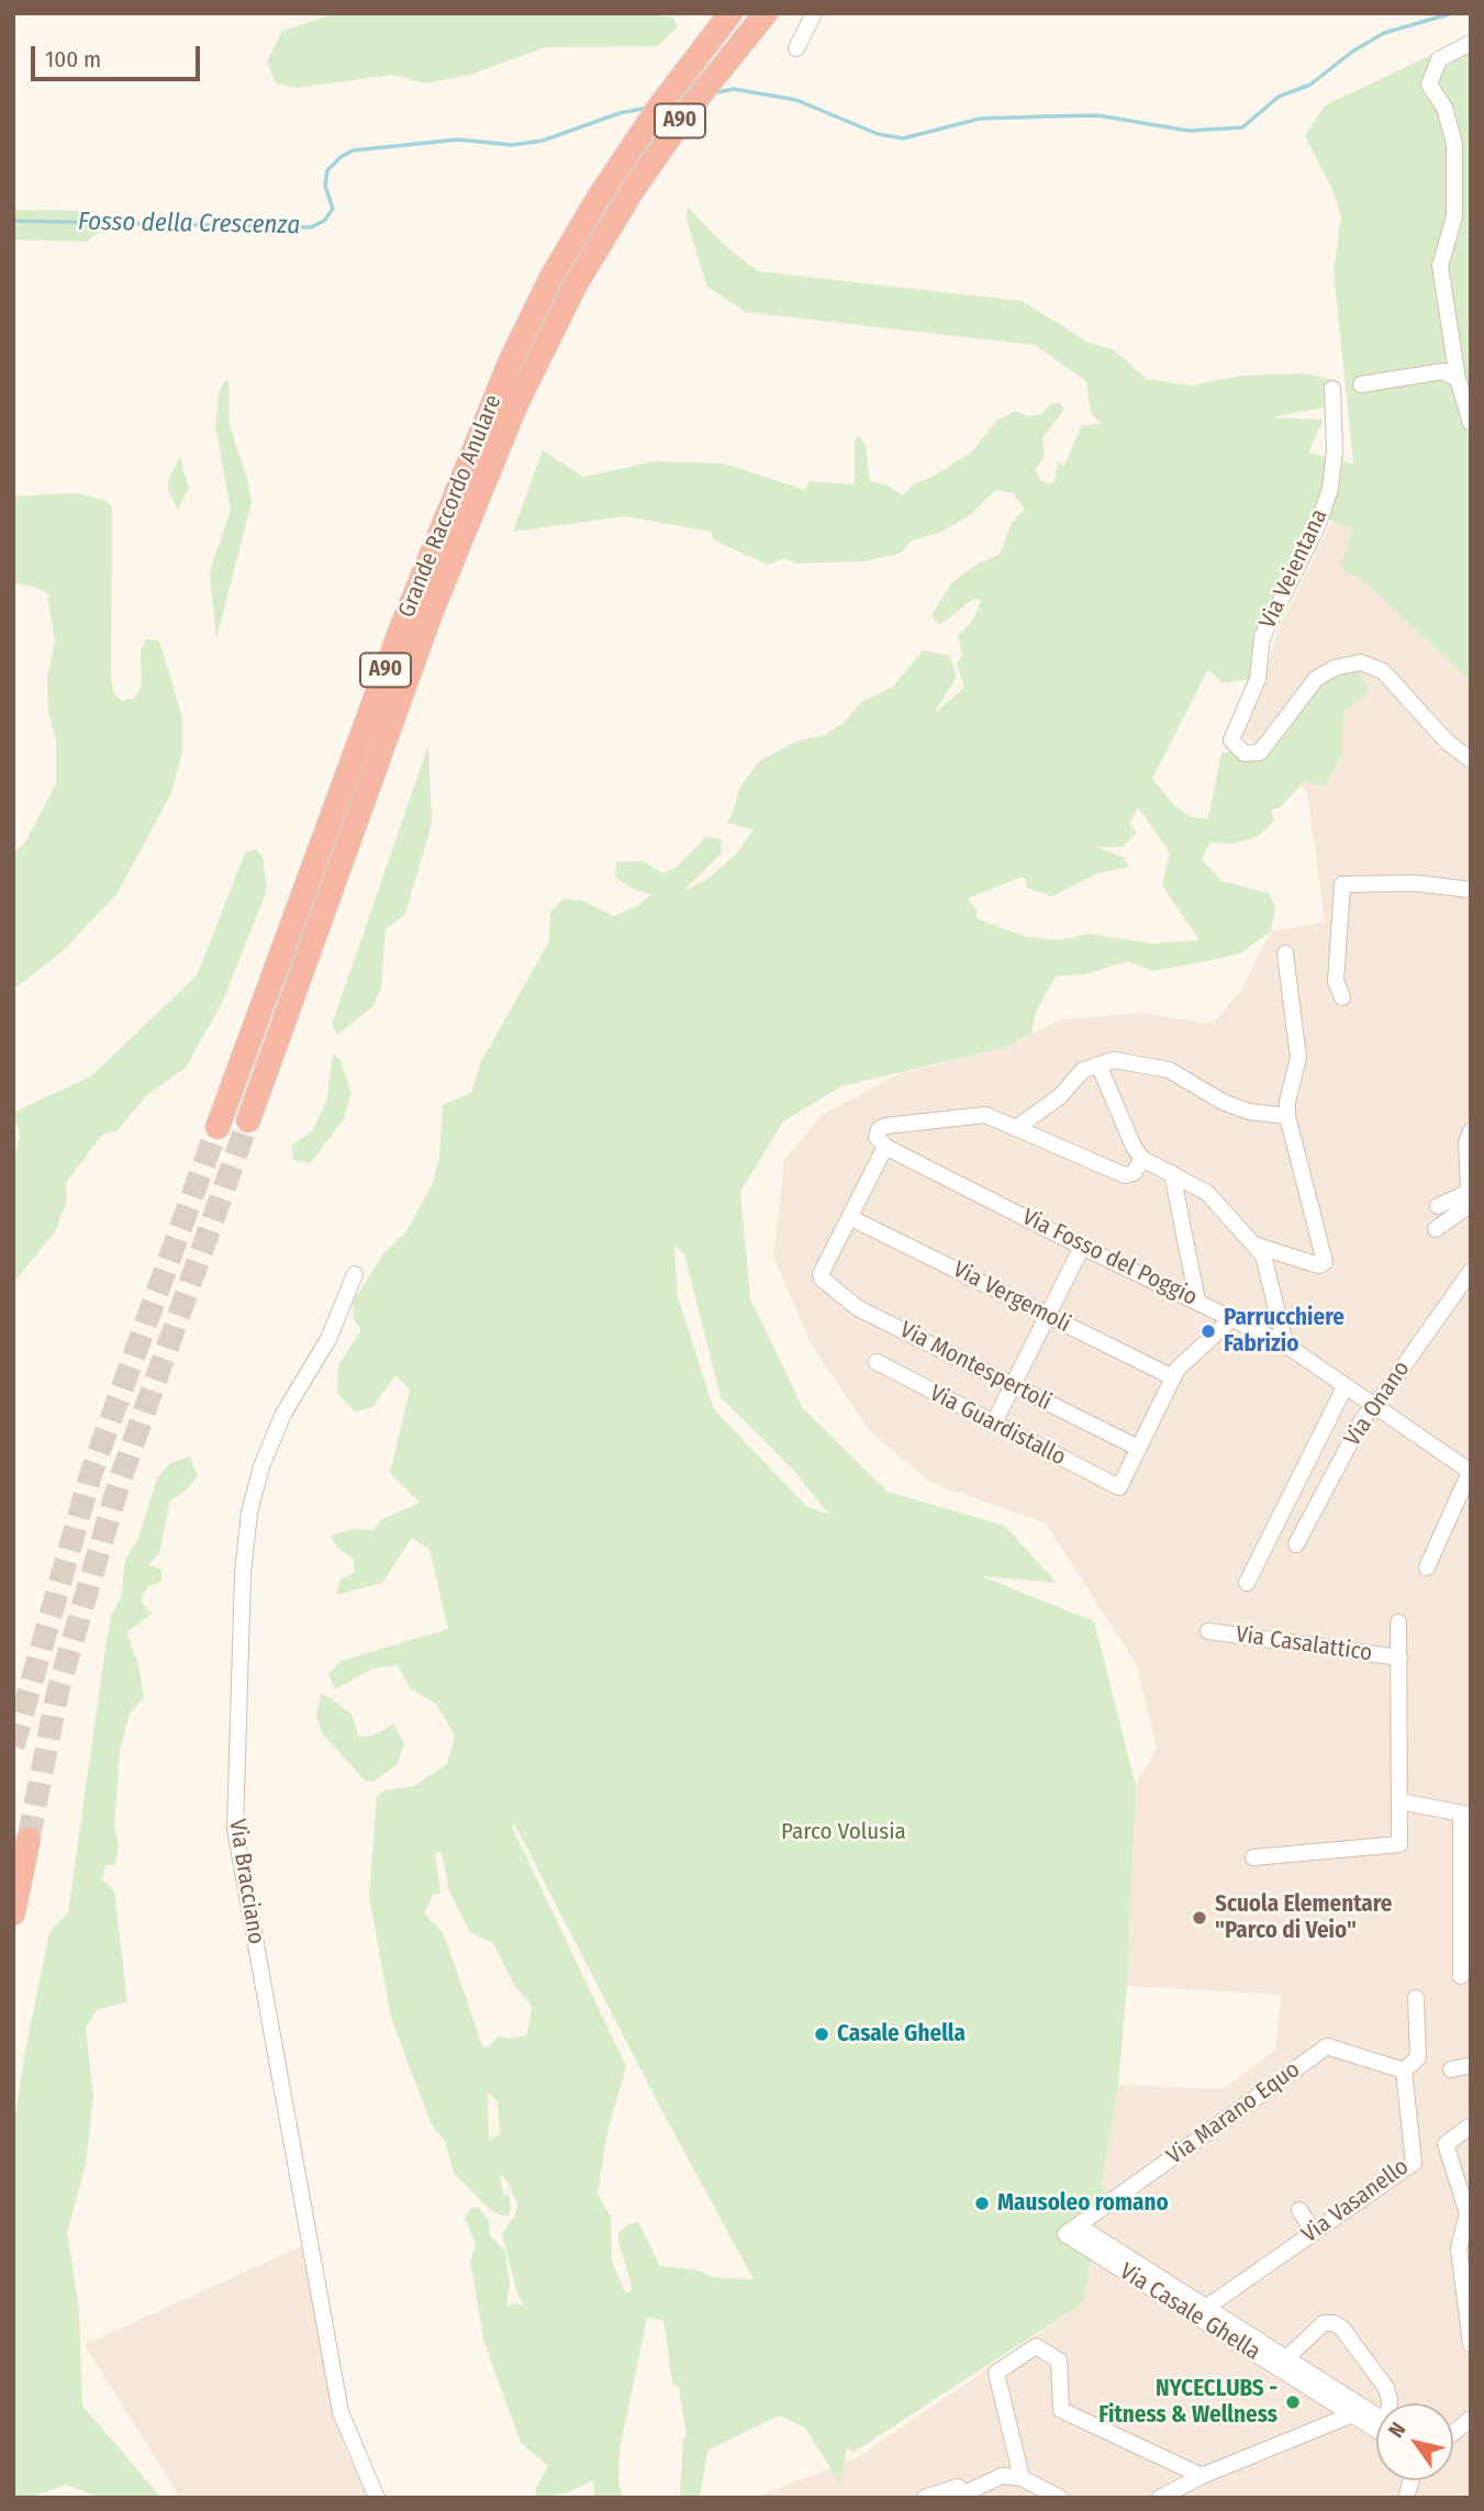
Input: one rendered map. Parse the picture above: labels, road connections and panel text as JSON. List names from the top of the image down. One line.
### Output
{"streets":{"highway":["A90","Grande Raccordo Anulare"],"street":["Via Veientana","Via Fosso del Poggio","Via Vergemoli","Via Montespertoli","Via Onano","Via Guardistallo","Via Casalattico","Via Bracciano","Via Marano Equo","Via Vasanello","Via Casale Ghella"]},"crossings":[["Via Fosso del Poggio","Via Onano"],["Via Vergemoli","Via Montespertoli"],["Via Montespertoli","Via Guardistallo"],["Via Marano Equo","Via Vasanello"],["Via Marano Equo","Via Casale Ghella"],["Via Vasanello","Via Casale Ghella"]],"water":["Fosso della Crescenza"],"parks":["Parco Volusia"],"places":["Parrucchiere Fabrizio","Scuola Elementare \"Parco di Veio\"","Casale Ghella","Mausoleo romano","NYCECLUBS - Fitness & Wellness"],"scale_bar":"100 m","north":"top left"}
